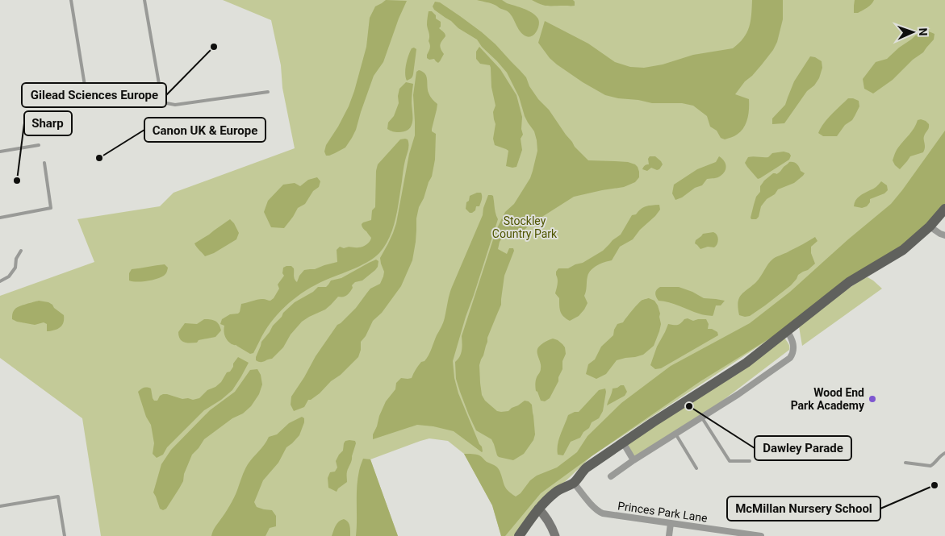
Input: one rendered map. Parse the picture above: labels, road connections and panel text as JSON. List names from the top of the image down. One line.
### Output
{"streets":{"street":["Princes Park Lane"]},"parks":["Stockley Country Park"],"places":["Gilead Sciences Europe","Canon UK & Europe","Sharp","Wood End Park Academy","Dawley Parade","McMillan Nursery School"],"north":"right"}
